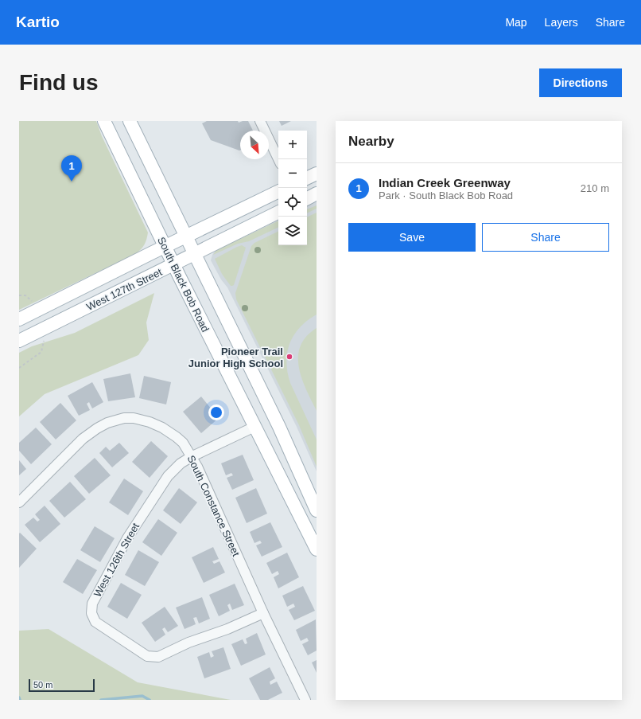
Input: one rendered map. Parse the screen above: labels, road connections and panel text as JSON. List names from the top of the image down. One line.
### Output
{"streets":{"main road":["South Black Bob Road","West 127th Street"],"street":["South Constance Street","West 126th Street"]},"crossings":[["South Black Bob Road","West 127th Street"],["South Black Bob Road","West 126th Street"],["South Constance Street","West 126th Street"]],"places":["Pioneer Trail Junior High School"],"scale_bar":"50 m","north":"bottom right","page":{"header":"Kartio","nav":["Map","Layers","Share"],"buttons":["Directions",["Save","Share"]],"title":"Find us","heading":"Nearby","map_buttons":["+","−"],"pins":"1","list":[{"mark":"1","name":"Indian Creek Greenway","note":"Park · South Black Bob Road","value":"210 m"}],"scale":"50 m"}}
